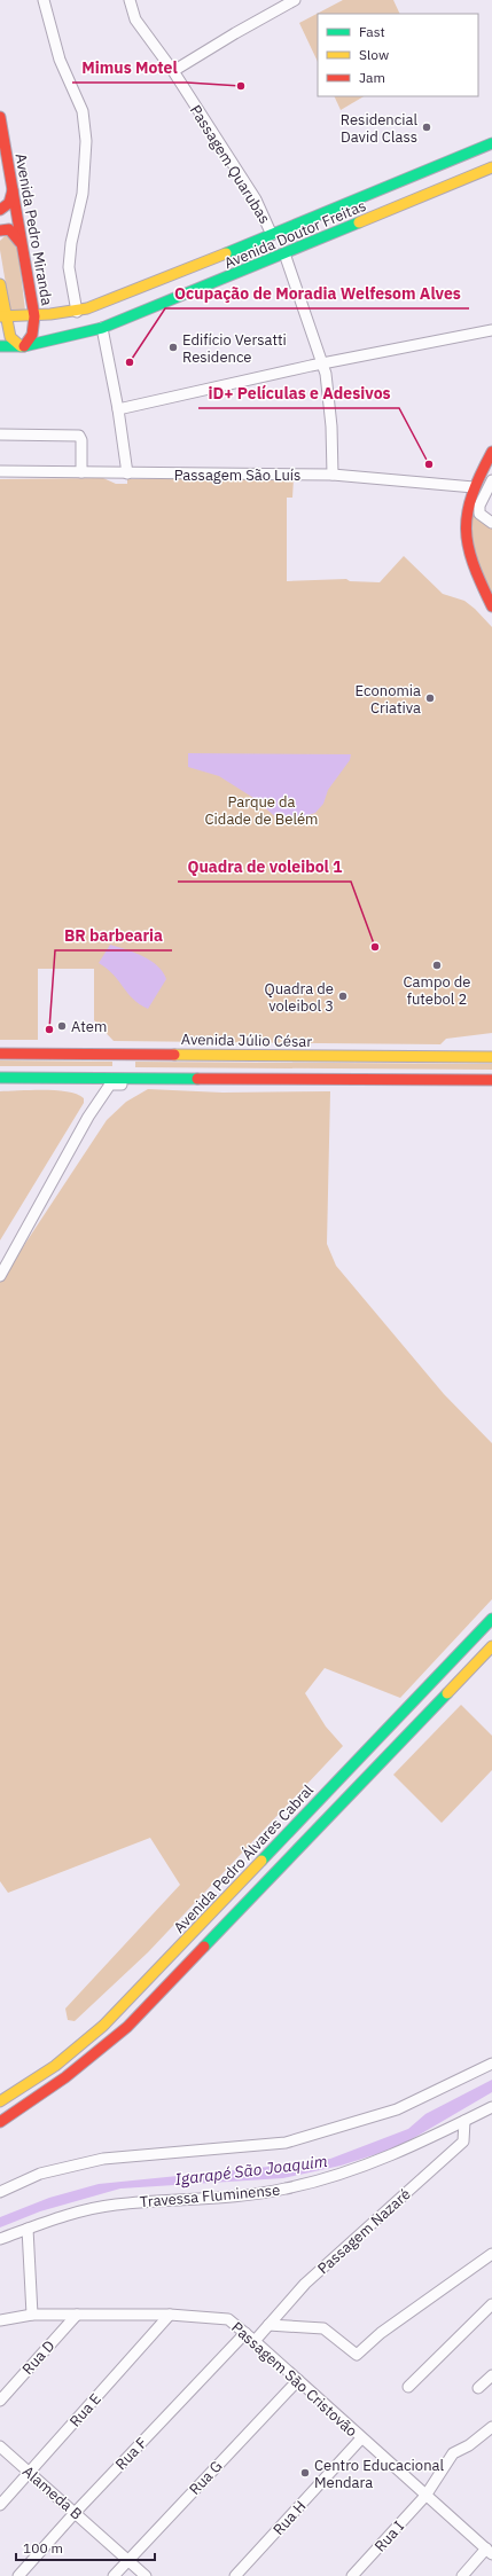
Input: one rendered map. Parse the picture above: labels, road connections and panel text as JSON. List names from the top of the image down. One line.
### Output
{"streets":{"main road":["Avenida Pedro Miranda","Avenida Doutor Freitas","Avenida Júlio César","Avenida Pedro Álvares Cabral"],"street":["Passagem Quarubas","Passagem São Luís","Travessa Fluminense","Passagem Nazaré","Rua D","Passagem São Cristovão","Rua E","Rua F","Rua G","Alameda B","Rua H","Rua I"]},"crossings":[["Passagem Quarubas","Avenida Doutor Freitas"],["Avenida Pedro Miranda","Avenida Doutor Freitas"],["Travessa Fluminense","Passagem Nazaré"],["Passagem Nazaré","Passagem São Cristovão"],["Rua D","Passagem São Cristovão"],["Passagem São Cristovão","Rua E"],["Passagem São Cristovão","Rua F"],["Passagem São Cristovão","Rua G"],["Passagem São Cristovão","Rua H"],["Passagem São Cristovão","Rua I"],["Rua E","Alameda B"],["Rua F","Alameda B"],["Rua G","Alameda B"]],"water":["Igarapé São Joaquim"],"parks":["Parque da Cidade de Belém"],"places":["Mimus Motel","Residencial David Class","Edifício Versatti Residence","Ocupação de Moradia Welfesom Alves","iD+ Películas e Adesivos","Economia Criativa","Quadra de voleibol 1","Campo de futebol 2","Quadra de voleibol 3","Atem","BR barbearia","Centro Educacional Mendara"],"legend":["Fast","Slow","Jam"],"scale_bar":"100 m"}
